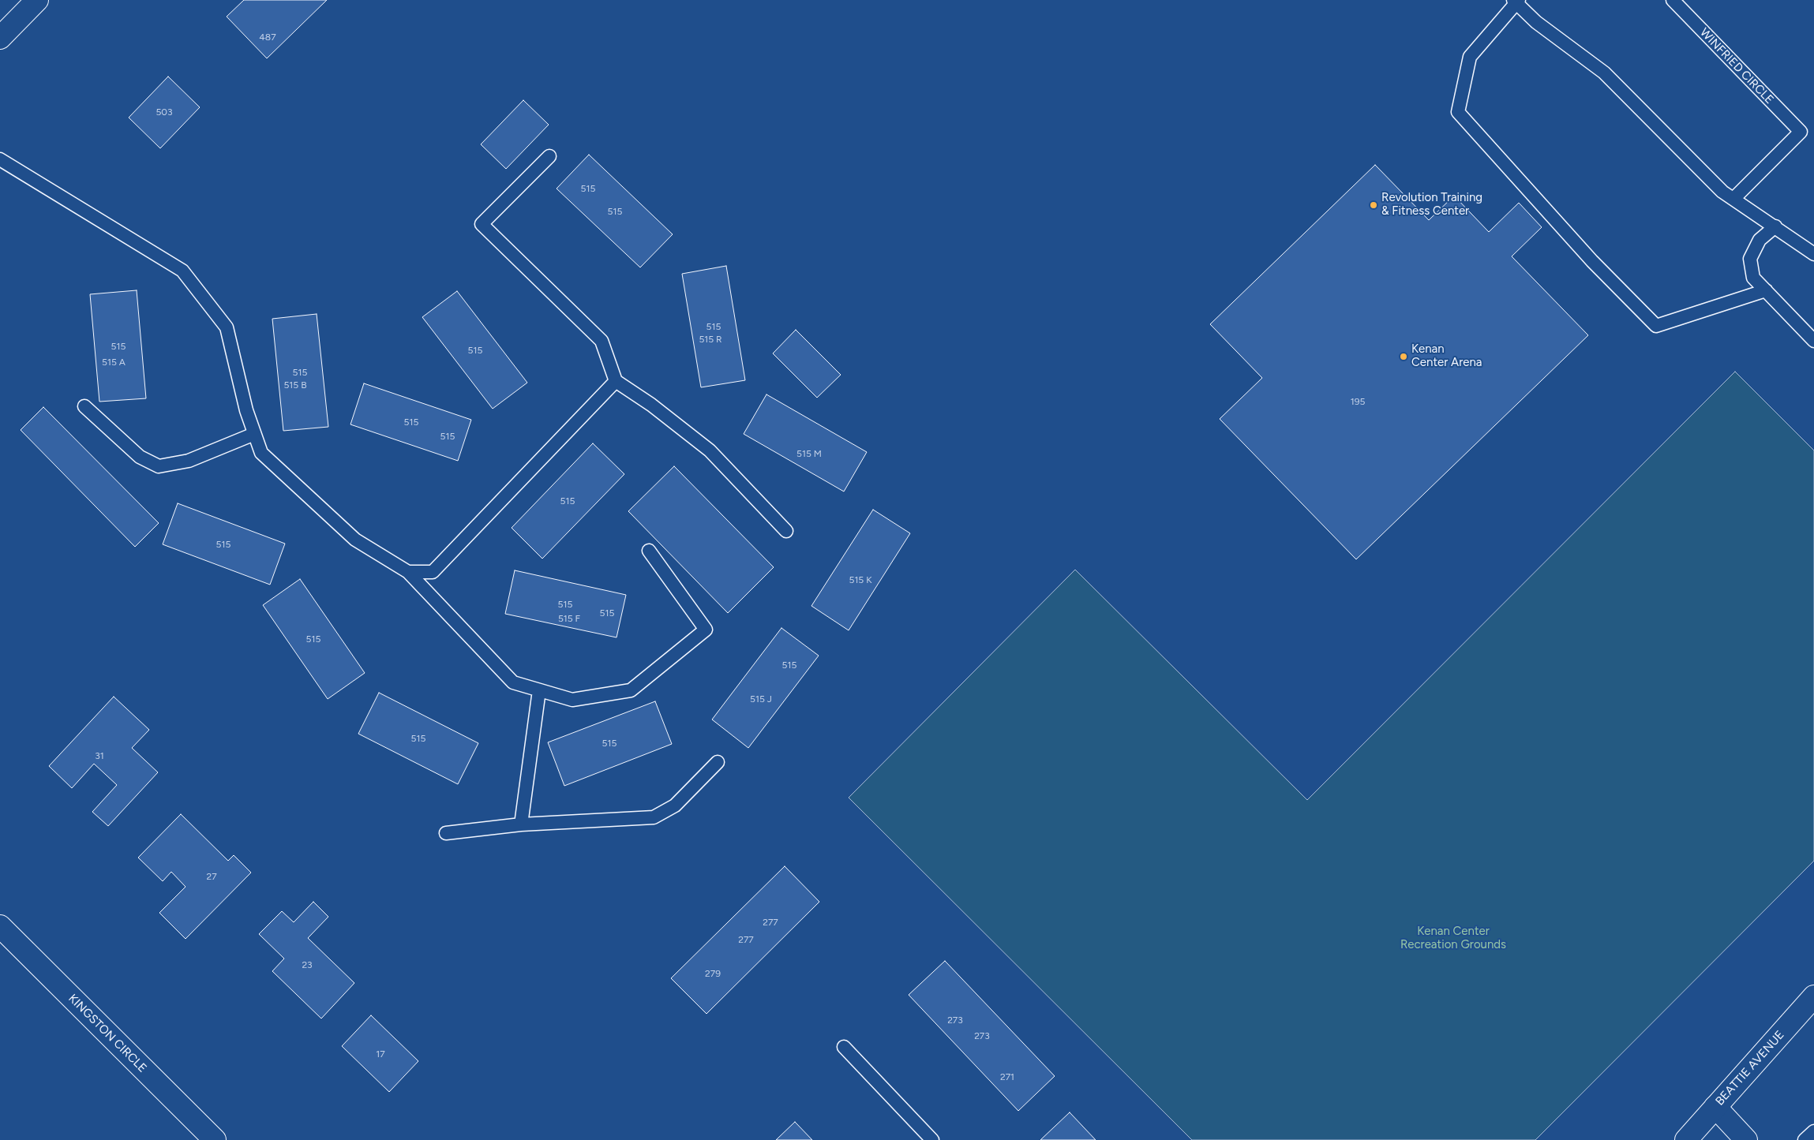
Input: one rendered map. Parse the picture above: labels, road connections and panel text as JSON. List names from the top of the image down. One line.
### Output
{"streets":{"street":["KINGSTON CIRCLE","BEATTIE AVENUE"],"lane":["WINFRIED CIRCLE"]},"parks":["Kenan Center Recreation Grounds"],"places":["Revolution Training & Fitness Center","Kenan Center Arena"],"house_numbers":["487","503","515","515","515","515 R","515","515","515 A","515","515 B","195","515","515","515 M","515","515","515 K","515","515","515 F","515","515","515 J","515","515","31","27","277","277","23","279","273","273","17","271"]}
